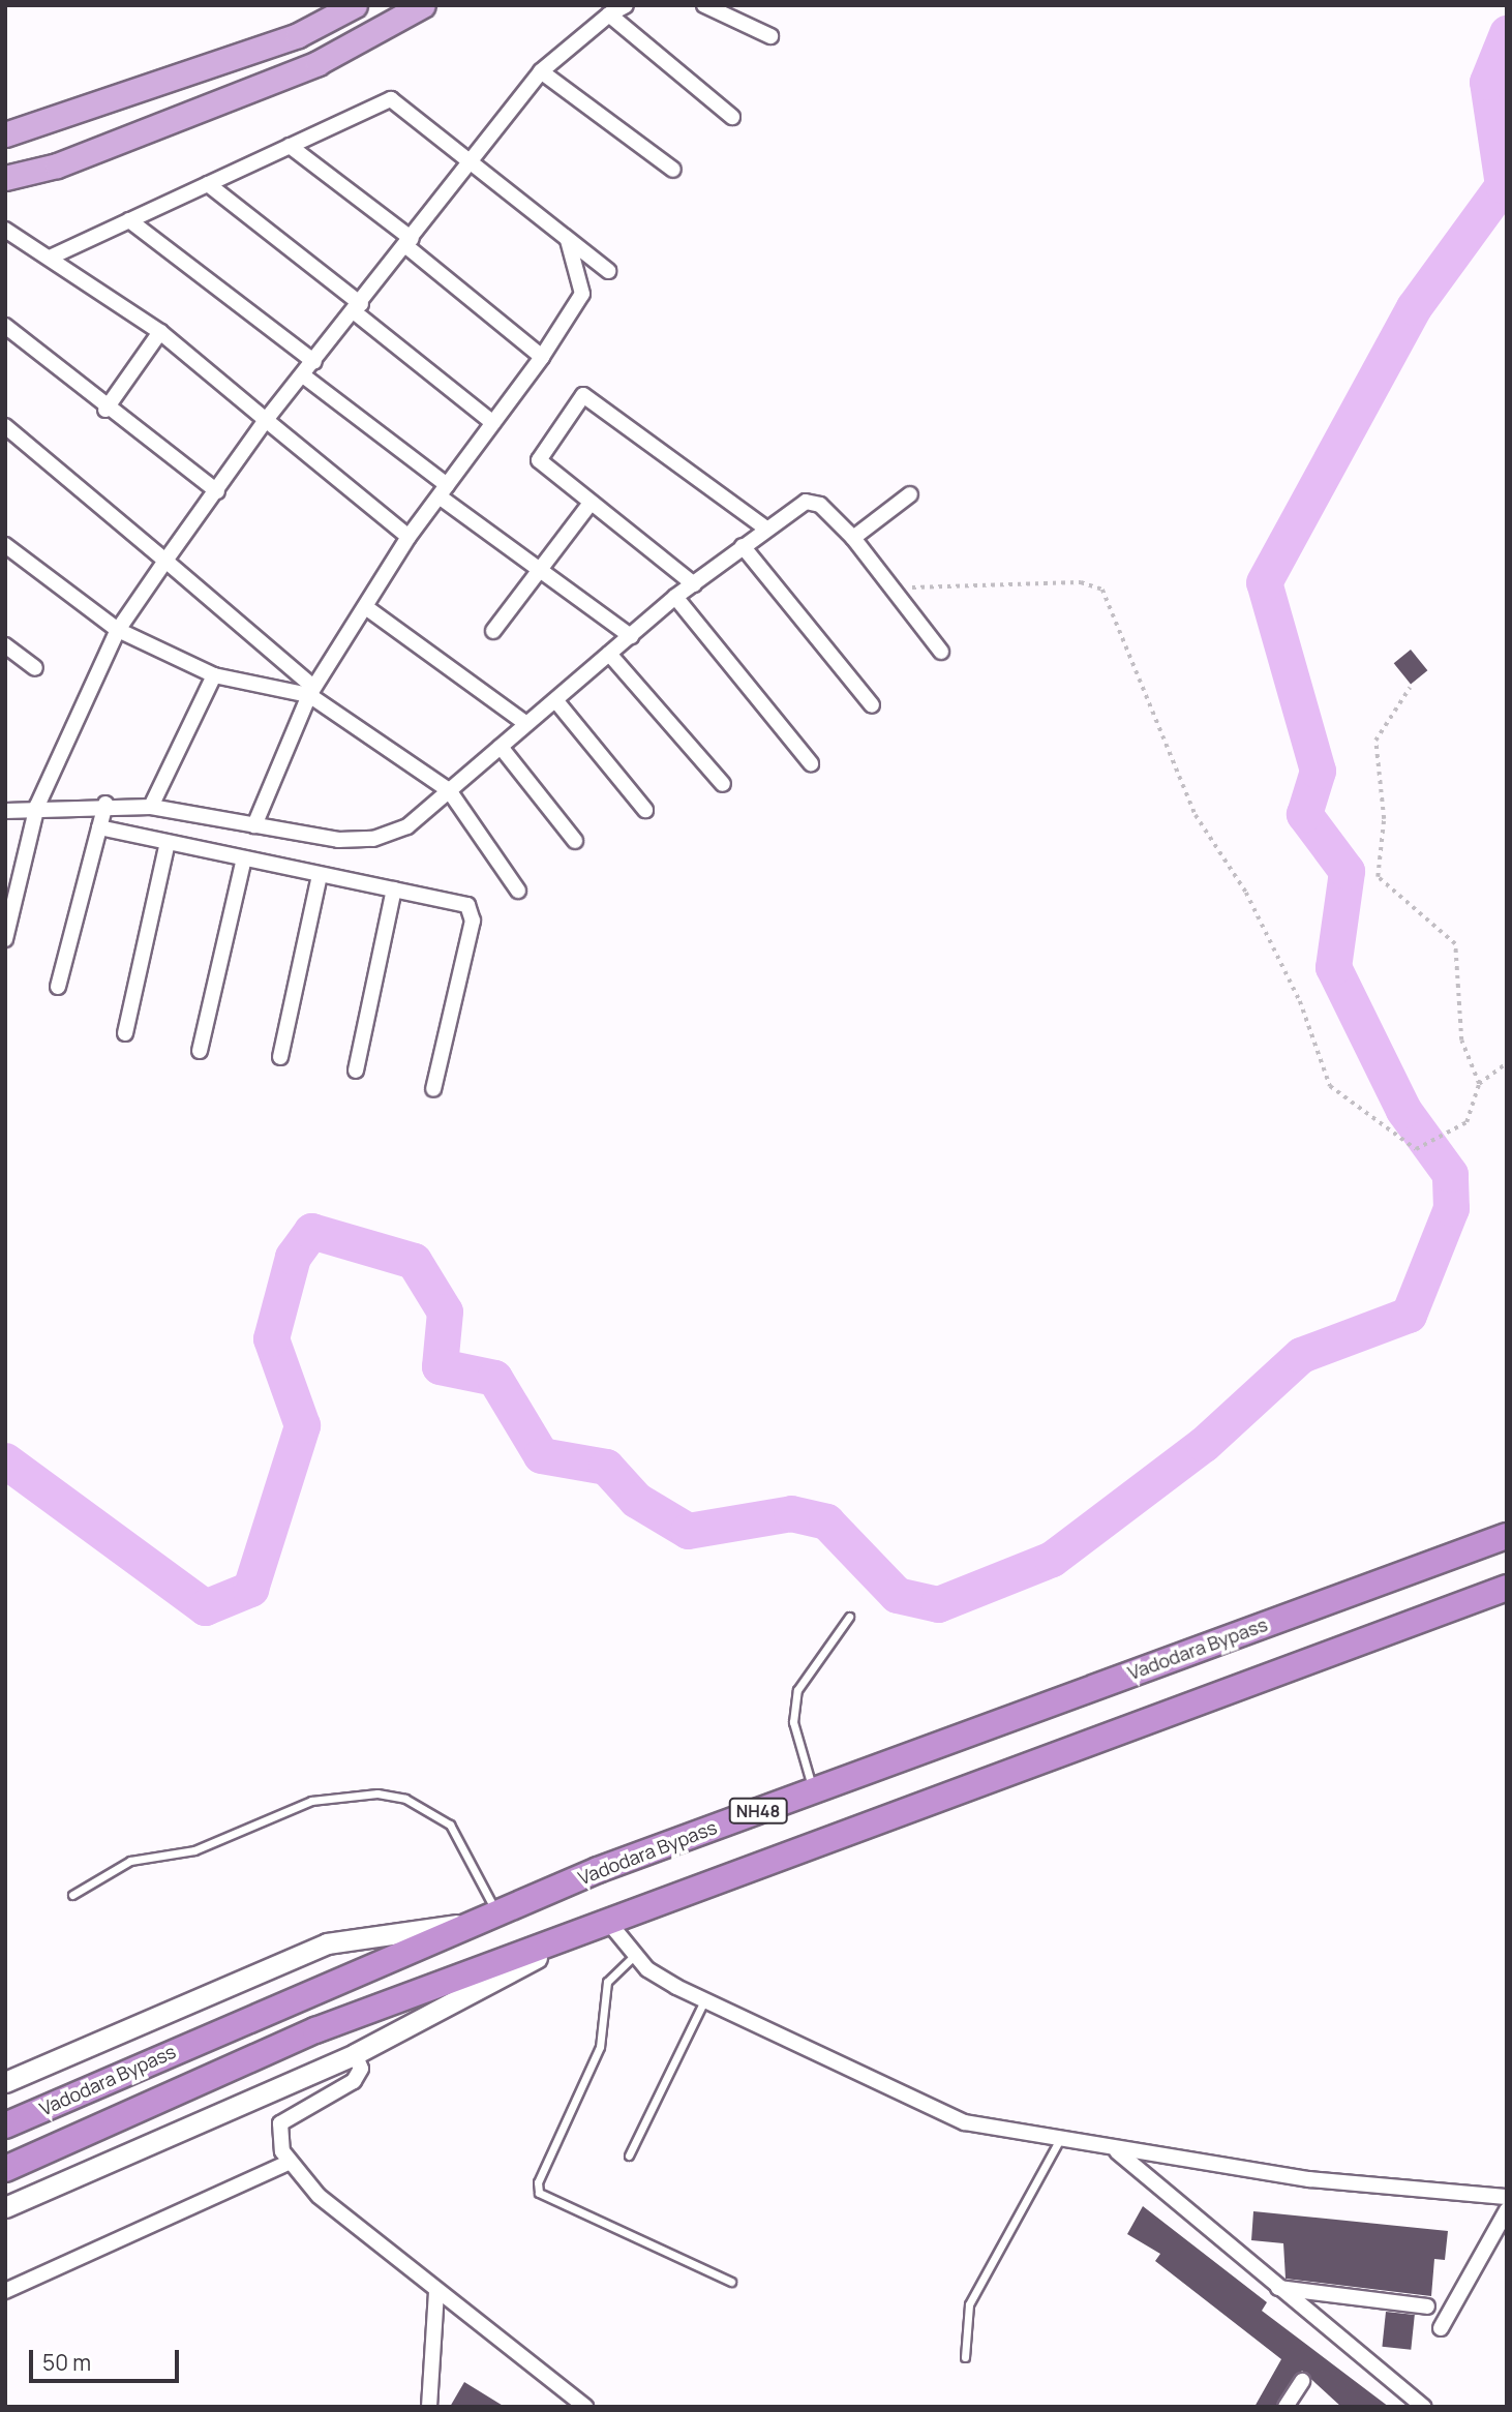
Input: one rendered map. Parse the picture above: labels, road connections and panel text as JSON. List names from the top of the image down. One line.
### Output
{"streets":{"highway":["Vadodara Bypass","NH48"]},"scale_bar":"50 m"}
